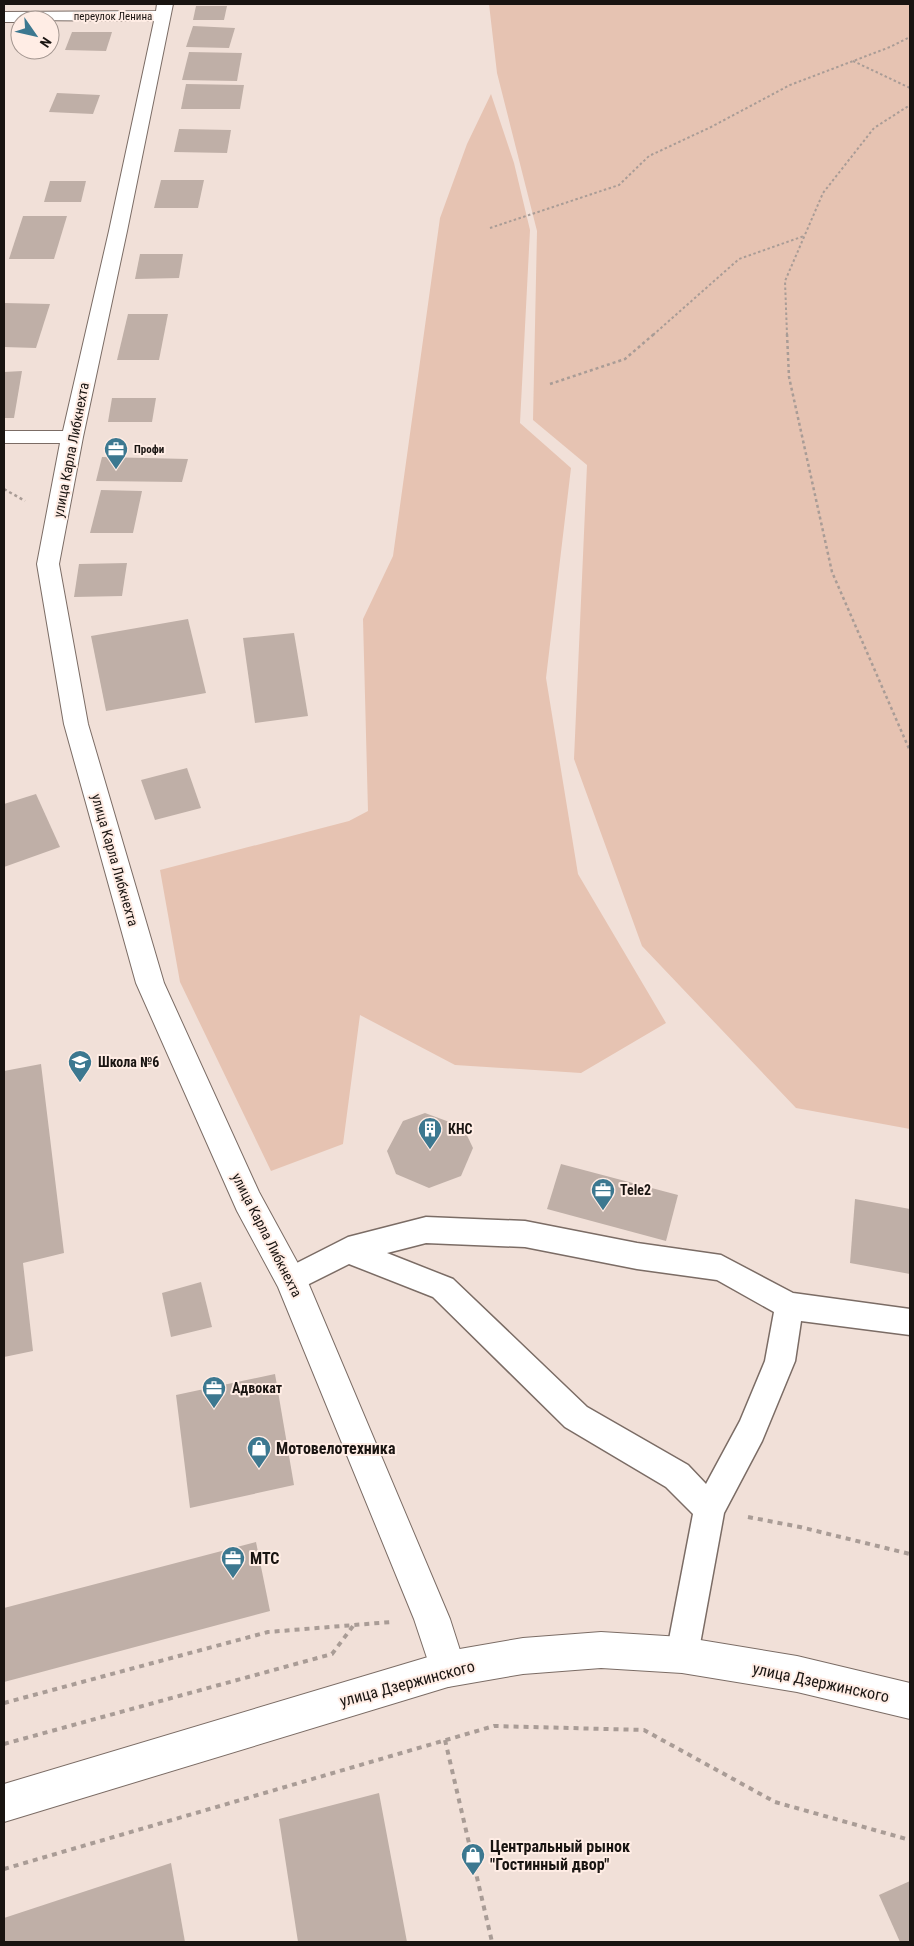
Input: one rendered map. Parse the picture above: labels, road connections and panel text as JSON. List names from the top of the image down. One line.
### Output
{"streets":{"street":["переулок Ленина","улица Карла Либкнехта","улица Дзержинского"]},"crossings":[["переулок Ленина","улица Карла Либкнехта"],["улица Карла Либкнехта","улица Дзержинского"]],"places":{"office":["Профи","Tele2","Адвокат","МТС"],"school or university":["Школа №6"],"building":["КНС"],"shop":["Мотовелотехника","Центральный рынок \"Гостинный двор\""]},"north":"bottom right"}
